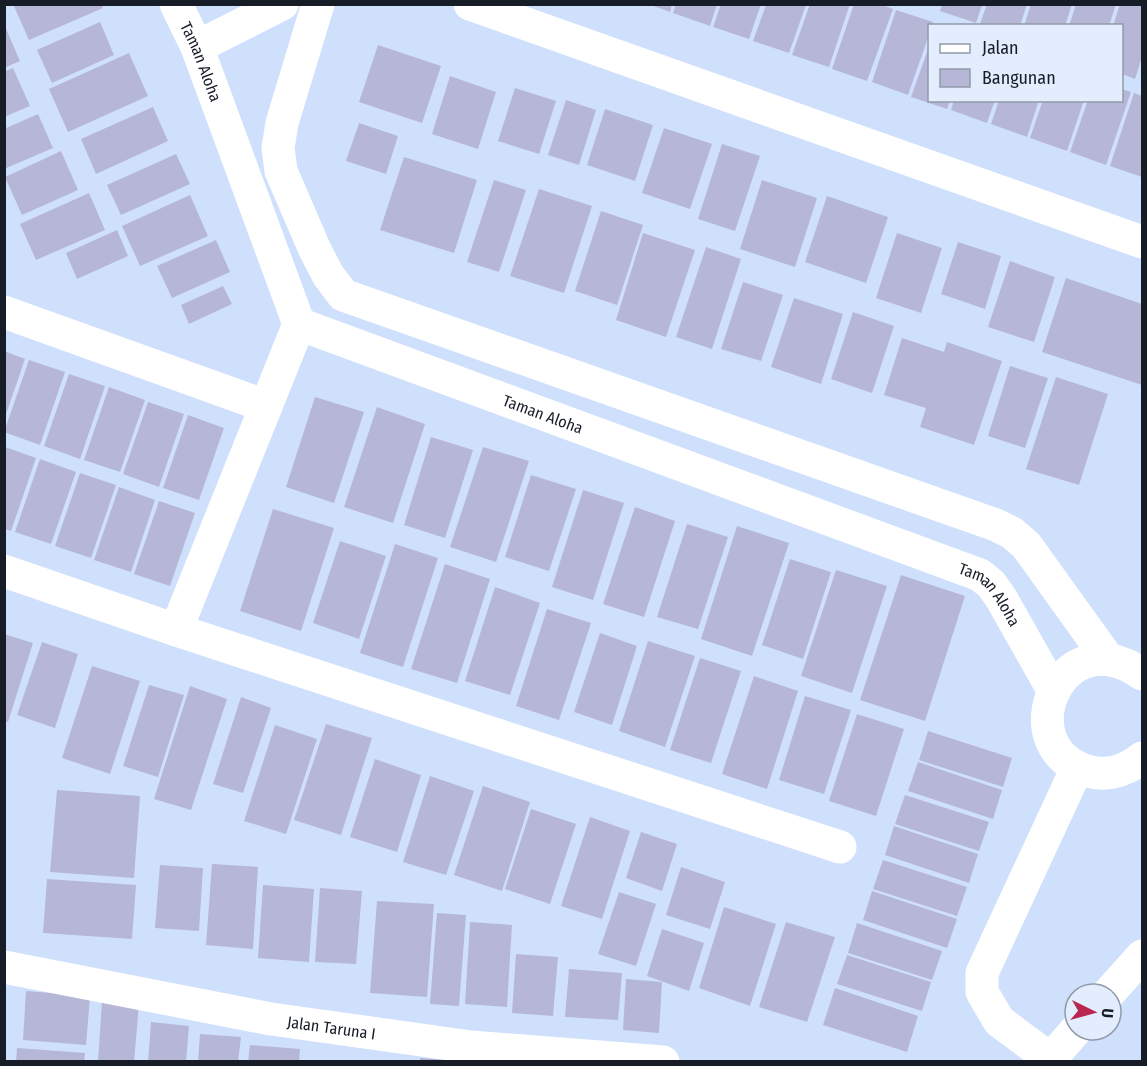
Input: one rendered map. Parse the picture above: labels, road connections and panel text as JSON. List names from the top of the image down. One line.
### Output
{"streets":{"street":["Taman Aloha","Jalan Taruna I"]},"legend":["Jalan","Bangunan"],"north":"right"}
